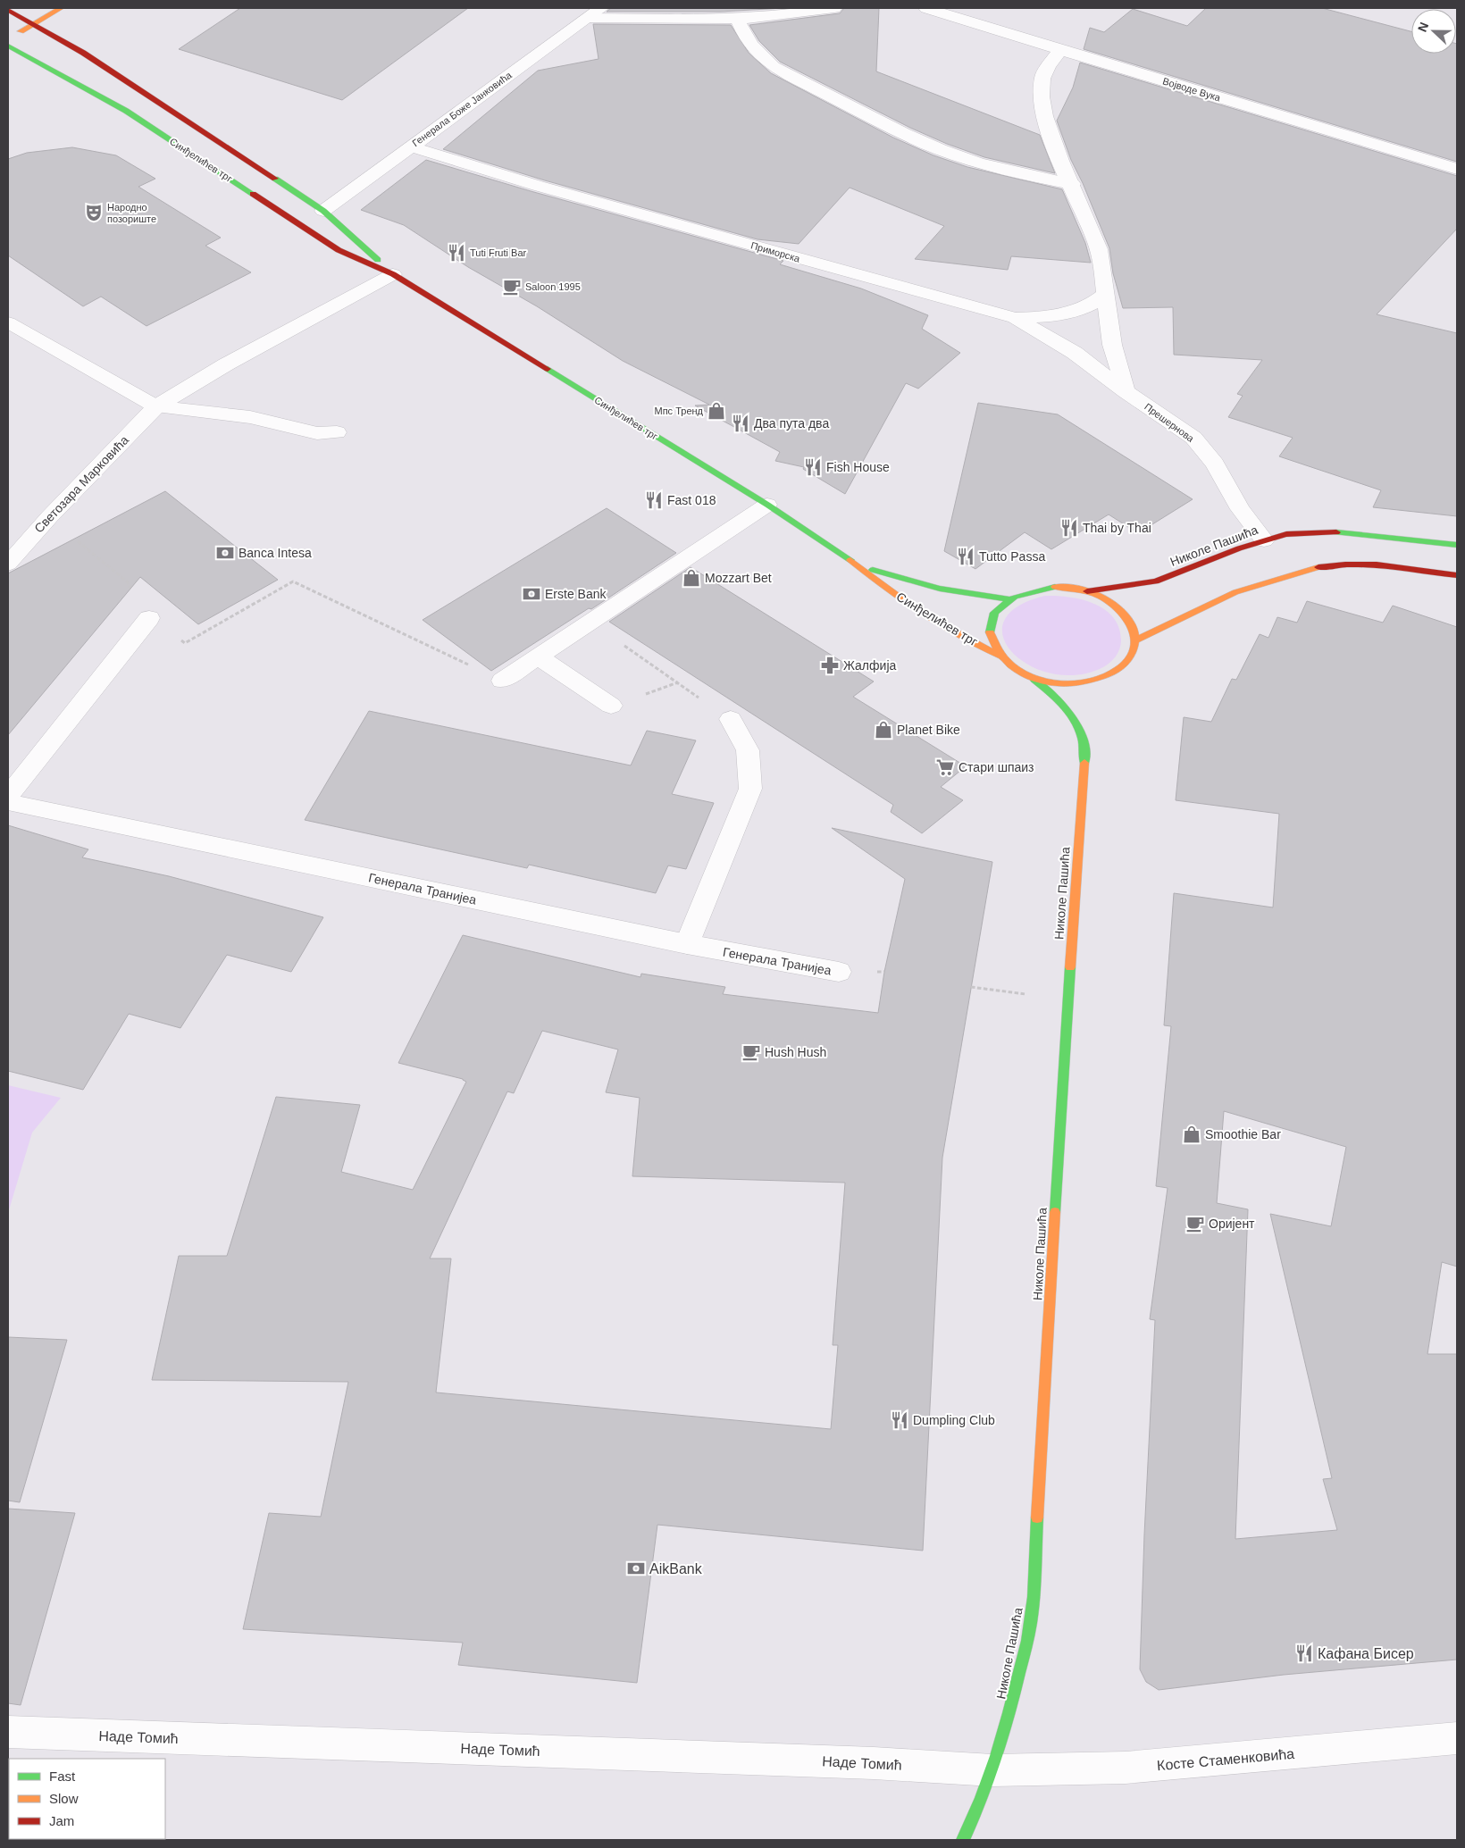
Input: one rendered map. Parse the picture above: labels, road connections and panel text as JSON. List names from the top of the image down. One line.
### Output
{"streets":{"street":["Војводе Вука","Генерала Боже Јанковића","Синђелићев трг","Приморска","Прешернова","Светозара Марковића","Николе Пашића","Генерала Транијеа","Наде Томић","Косте Стаменковића"]},"crossings":[["Генерала Боже Јанковића","Синђелићев трг"],["Генерала Боже Јанковића","Приморска"],["Синђелићев трг","Николе Пашића"],["Приморска","Прешернова"],["Прешернова","Николе Пашића"],["Николе Пашића","Наде Томић"],["Николе Пашића","Косте Стаменковића"],["Наде Томић","Косте Стаменковића"]],"places":{"theatre":["Народно позориште"],"restaurant":["Tuti Fruti Bar","Два пута два","Fish House","Fast 018","Thai by Thai","Tutto Passa","Dumpling Club","Кафана Бисер"],"cafe":["Saloon 1995","Hush Hush","Оријент"],"shop":["Мпс Тренд","Mozzart Bet","Planet Bike","Smoothie Bar"],"bank":["Banca Intesa","Erste Bank","AikBank"],"pharmacy":["Жалфија"],"supermarket":["Стари шпаиз"]},"legend":["Fast","Slow","Jam"],"north":"left"}
